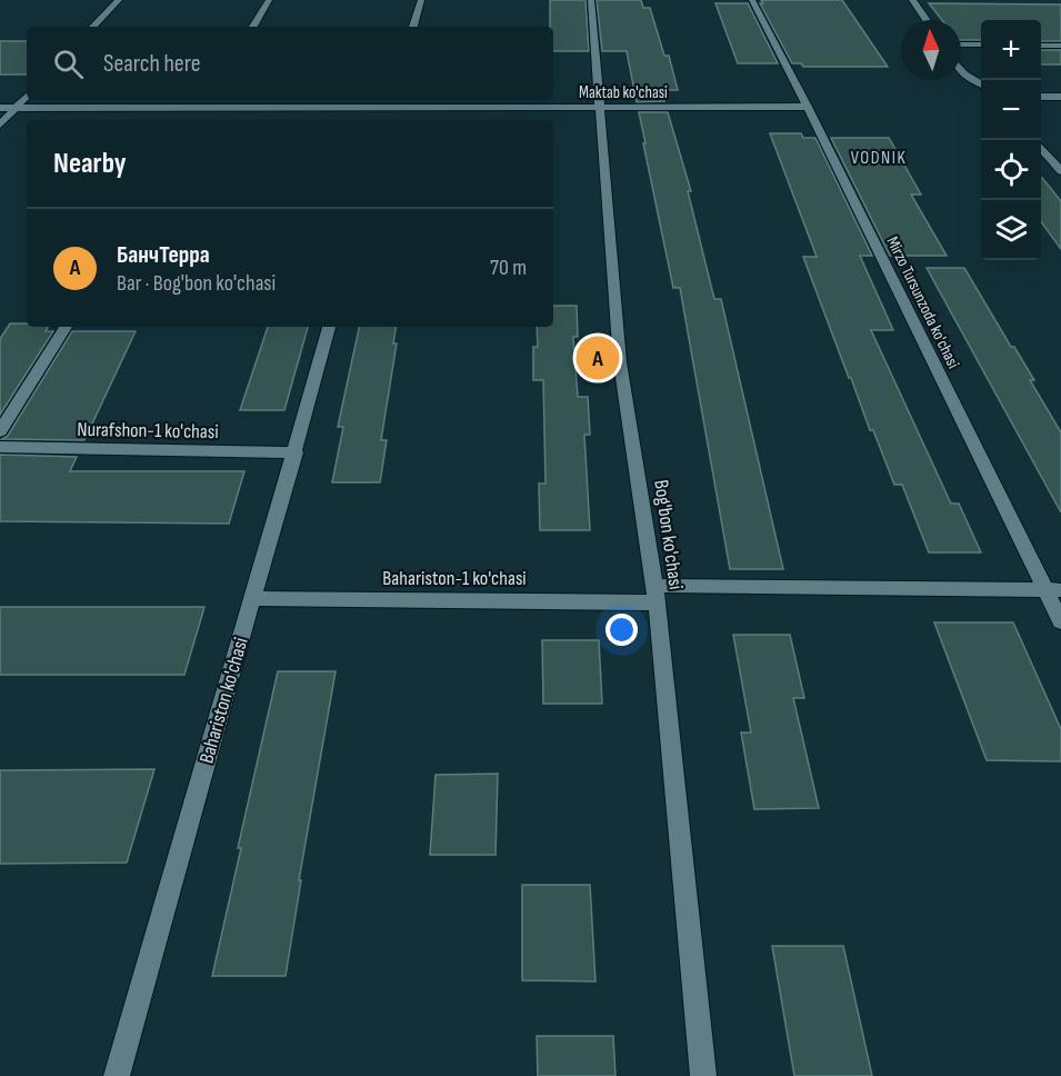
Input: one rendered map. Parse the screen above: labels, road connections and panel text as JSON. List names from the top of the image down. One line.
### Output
{"streets":{"street":["Maktab ko'chasi","Mirzo Tursunzoda ko'chasi","Nurafshon-1 ko'chasi","Bog'bon ko'chasi","Bahariston-1 ko'chasi","Bahariston ko'chasi"]},"crossings":[["Maktab ko'chasi","Mirzo Tursunzoda ko'chasi"],["Maktab ko'chasi","Bog'bon ko'chasi"],["Mirzo Tursunzoda ko'chasi","Bahariston-1 ko'chasi"],["Nurafshon-1 ko'chasi","Bahariston ko'chasi"],["Bog'bon ko'chasi","Bahariston-1 ko'chasi"],["Bahariston-1 ko'chasi","Bahariston ko'chasi"]],"districts":["VODNIK"],"north":"top","page":{"map_buttons":["+","−"],"search":"Search here","heading":"Nearby","list":[{"mark":"A","name":"БанчТерра","note":"Bar · Bog'bon ko'chasi","value":"70 m"}],"pins":"A"}}
